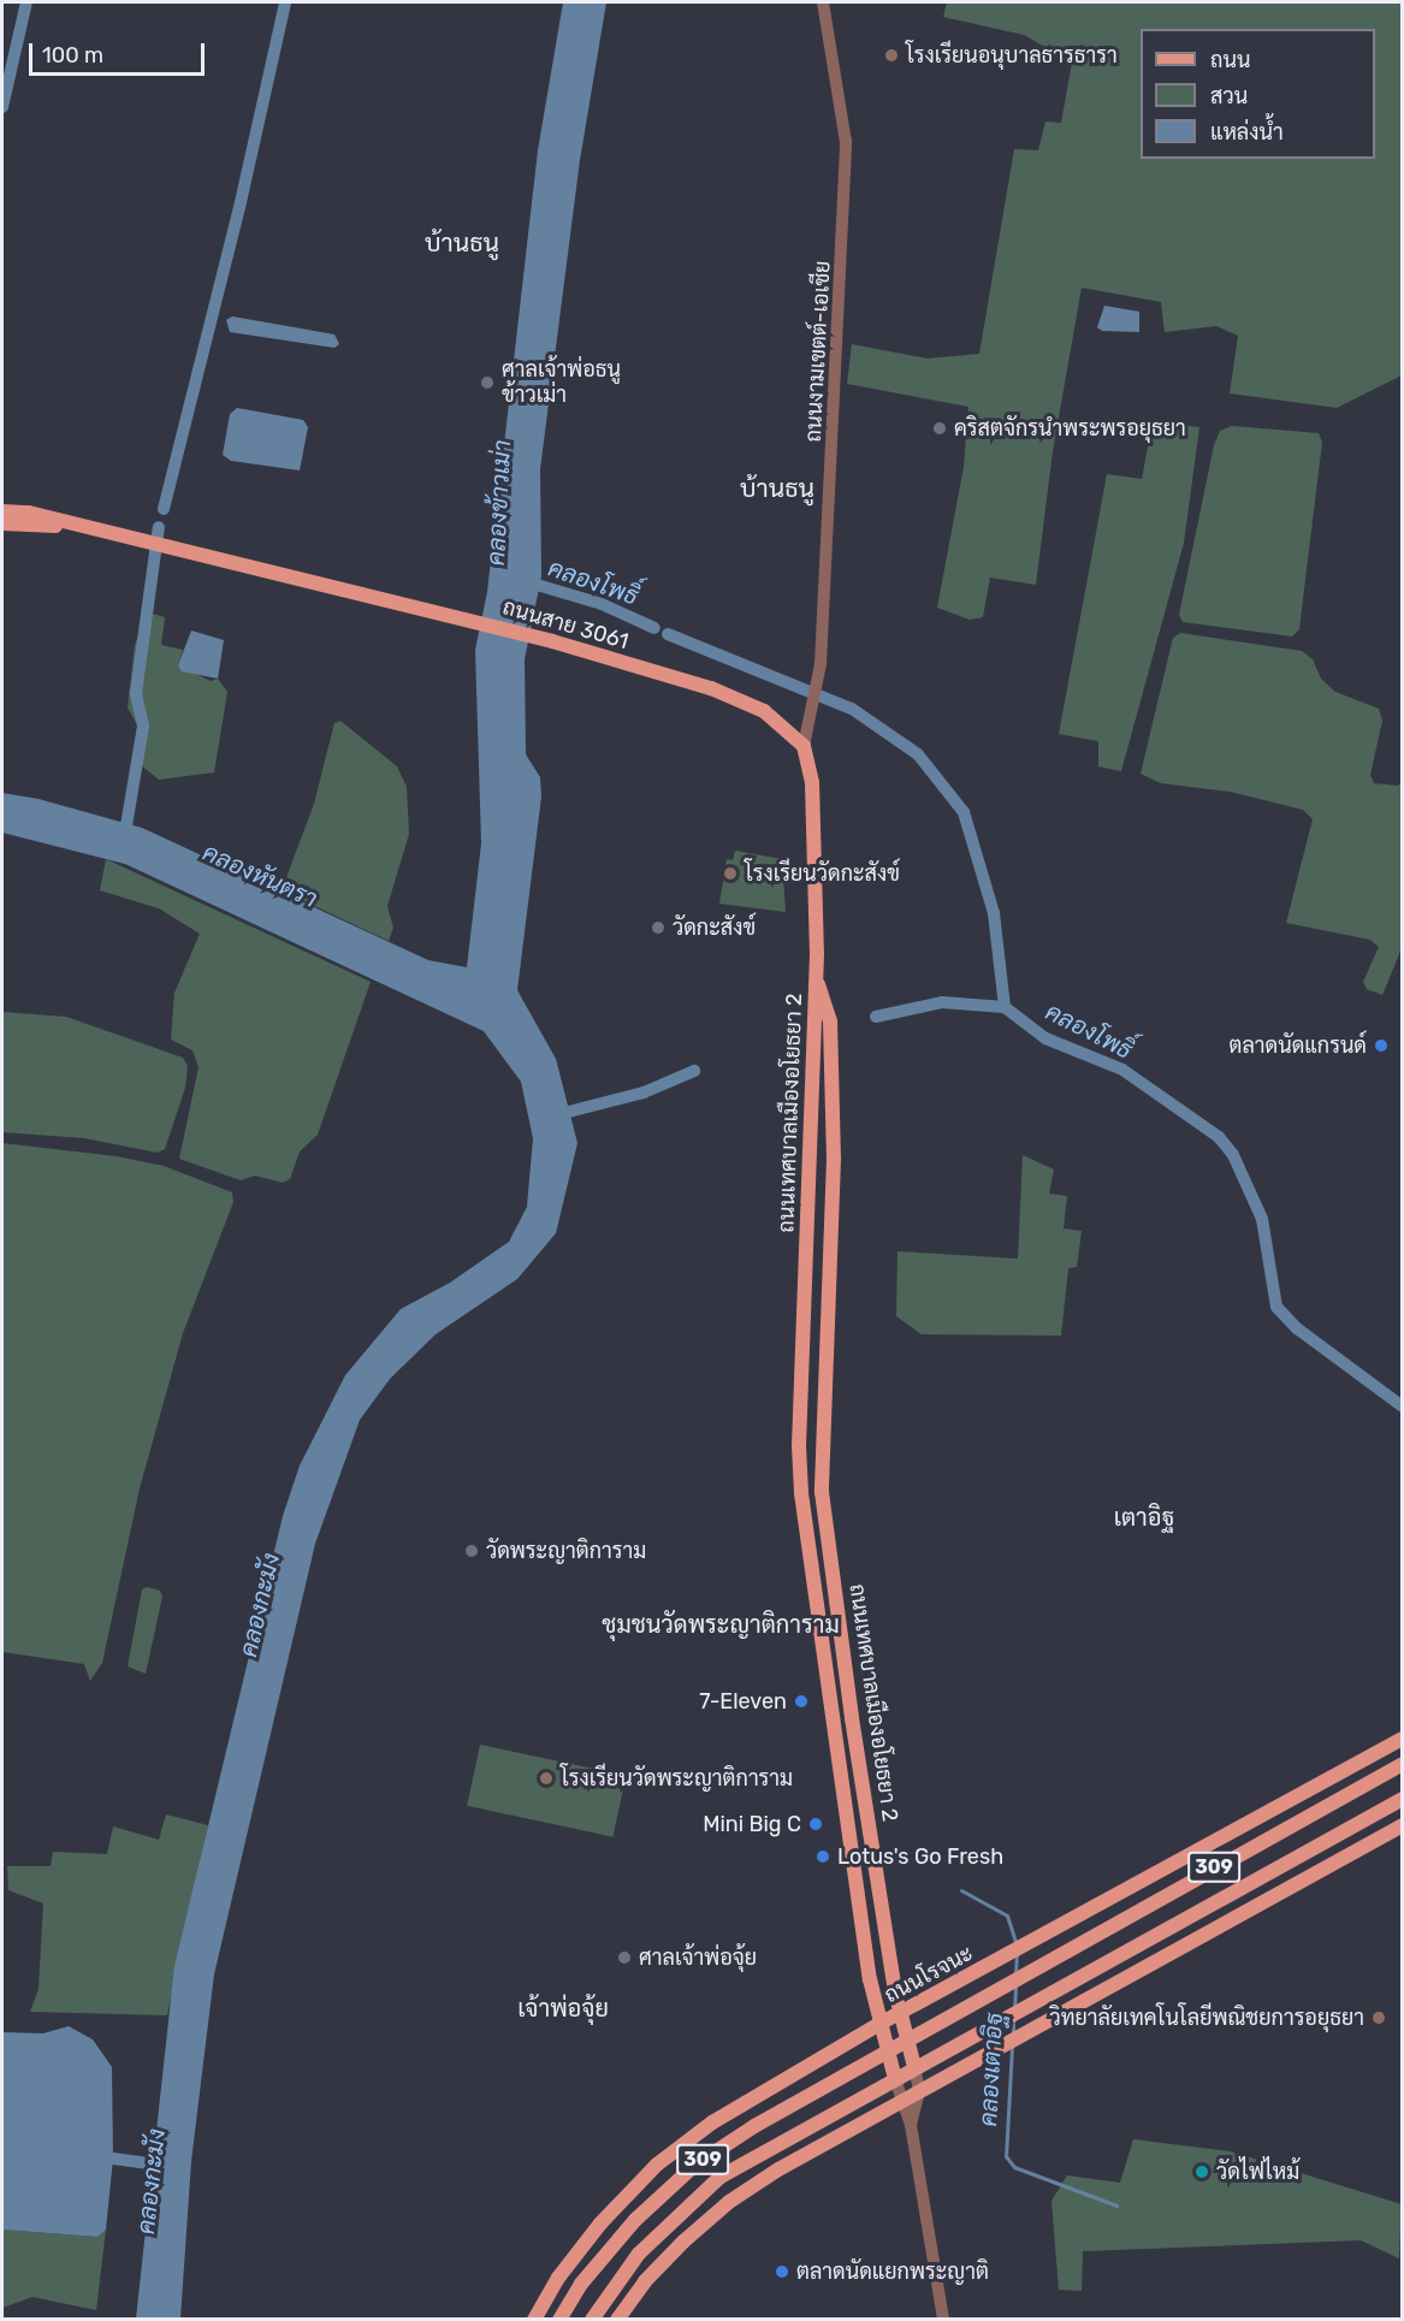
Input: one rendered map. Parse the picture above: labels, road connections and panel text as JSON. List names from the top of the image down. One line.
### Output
{"streets":{"main road":["ถนนสาย 3061","ถนนเทศบาลเมืองอโยธยา 2","309","ถนนโรจนะ"],"street":["ถนนงามเขตต์-เอเชีย"]},"crossings":[["ถนนงามเขตต์-เอเชีย","ถนนสาย 3061"],["ถนนเทศบาลเมืองอโยธยา 2","309"],["ถนนเทศบาลเมืองอโยธยา 2","ถนนโรจนะ"]],"districts":["บ้านธนู","บ้านธนู","เตาอิฐ","ชุมชนวัดพระญาติการาม","เจ้าพ่อจุ้ย"],"water":["คลองข้าวเม่า","คลองโพธิ์","คลองหันตรา","คลองกะมัง","คลองเตาอิฐ"],"places":["โรงเรียนอนุบาลธารธารา","ศาลเจ้าพ่อธนู ข้าวเม่า","คริสตจักรนำพระพรอยุธยา","โรงเรียนวัดกะสังข์","วัดกะสังข์","ตลาดนัดแกรนด์","วัดพระญาติการาม","7-Eleven","โรงเรียนวัดพระญาติการาม","Mini Big C","Lotus's Go Fresh","ศาลเจ้าพ่อจุ้ย","วิทยาลัยเทคโนโลยีพณิชยการอยุธยา","วัดไฟไหม้","ตลาดนัดแยกพระญาติ"],"legend":["ถนน","สวน","แหล่งน้ำ"],"scale_bar":"100 m"}
